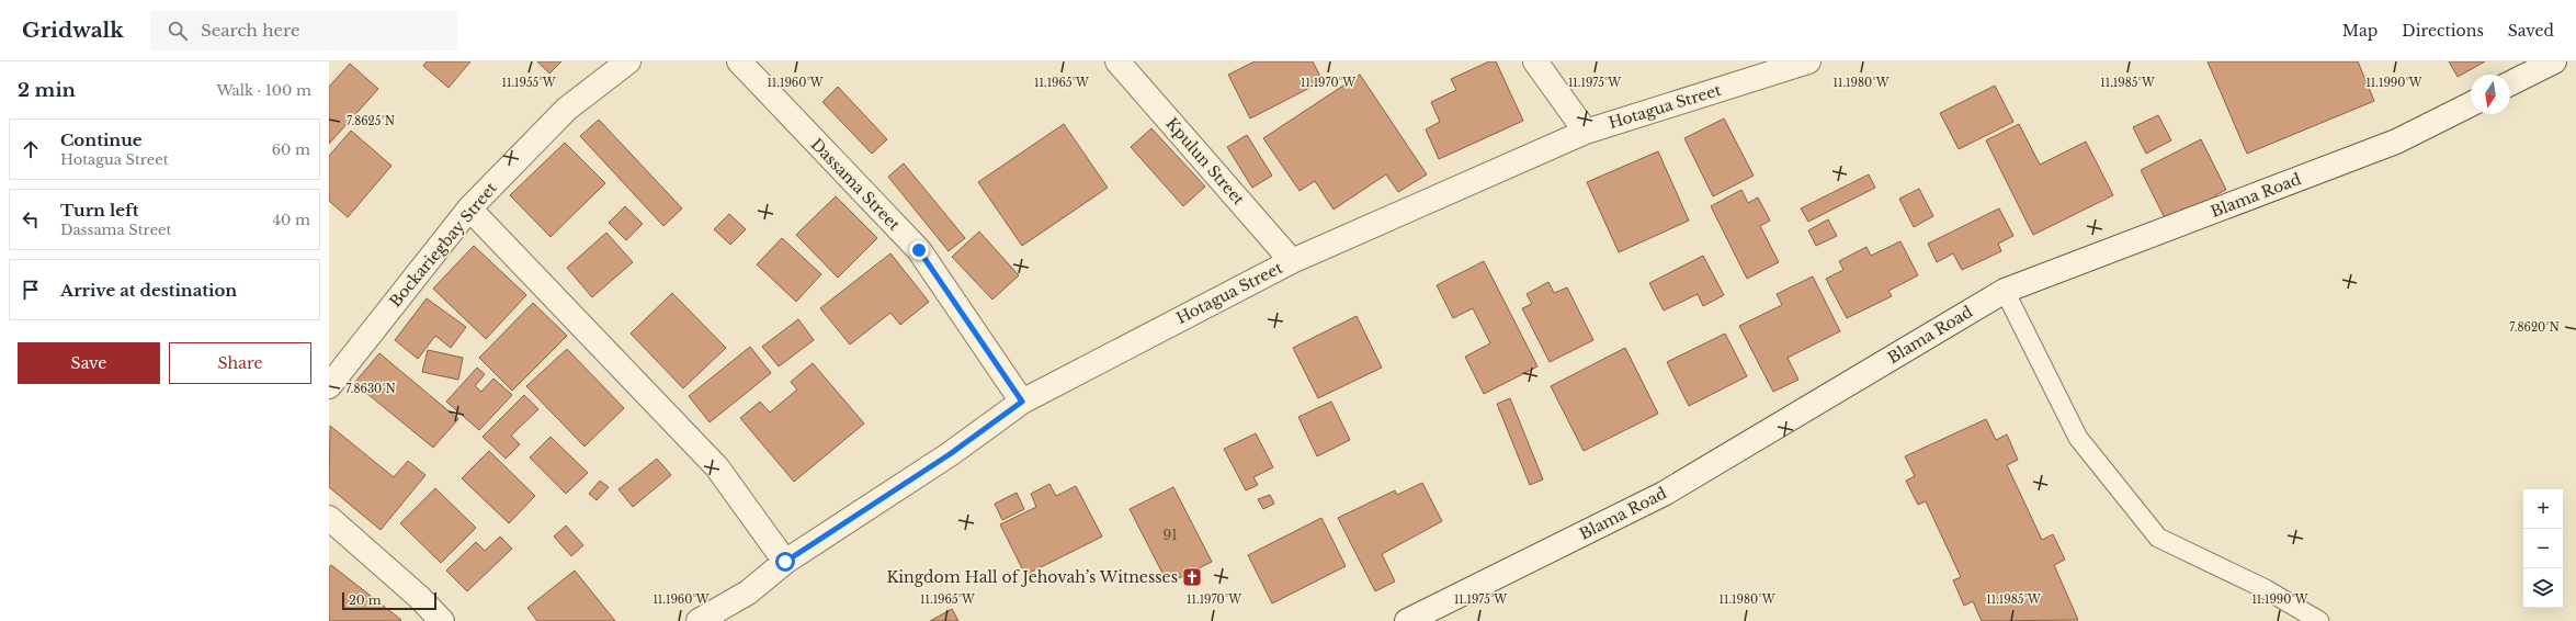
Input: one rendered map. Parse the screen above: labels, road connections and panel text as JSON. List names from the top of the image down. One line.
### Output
{"streets":{"street":["Hotagua Street","Kpulun Street","Dassama Street","Blama Road","Bockariegbay Street"]},"crossings":[["Hotagua Street","Kpulun Street"],["Hotagua Street","Dassama Street"]],"places":{"church":["Kingdom Hall of Jehovah’s Witnesses"]},"house_numbers":["91"],"scale_bar":"20 m","north":"bottom","page":{"header":"Gridwalk","search":"Search here","nav":["Map","Directions","Saved"],"heading":["2 min","Walk · 100 m"],"list":[["Continue","Hotagua Street","60 m"],["Turn left","Dassama Street","40 m"],"Arrive at destination"],"buttons":["Save","Share"],"map_buttons":["+","−"],"scale":"20 m"},"coordinates":["11.1955°W","11.1960°W","11.1965°W","11.1970°W","11.1975°W","11.1980°W","11.1985°W","11.1990°W","7.8625°N","7.8620°N","7.8630°N"]}
